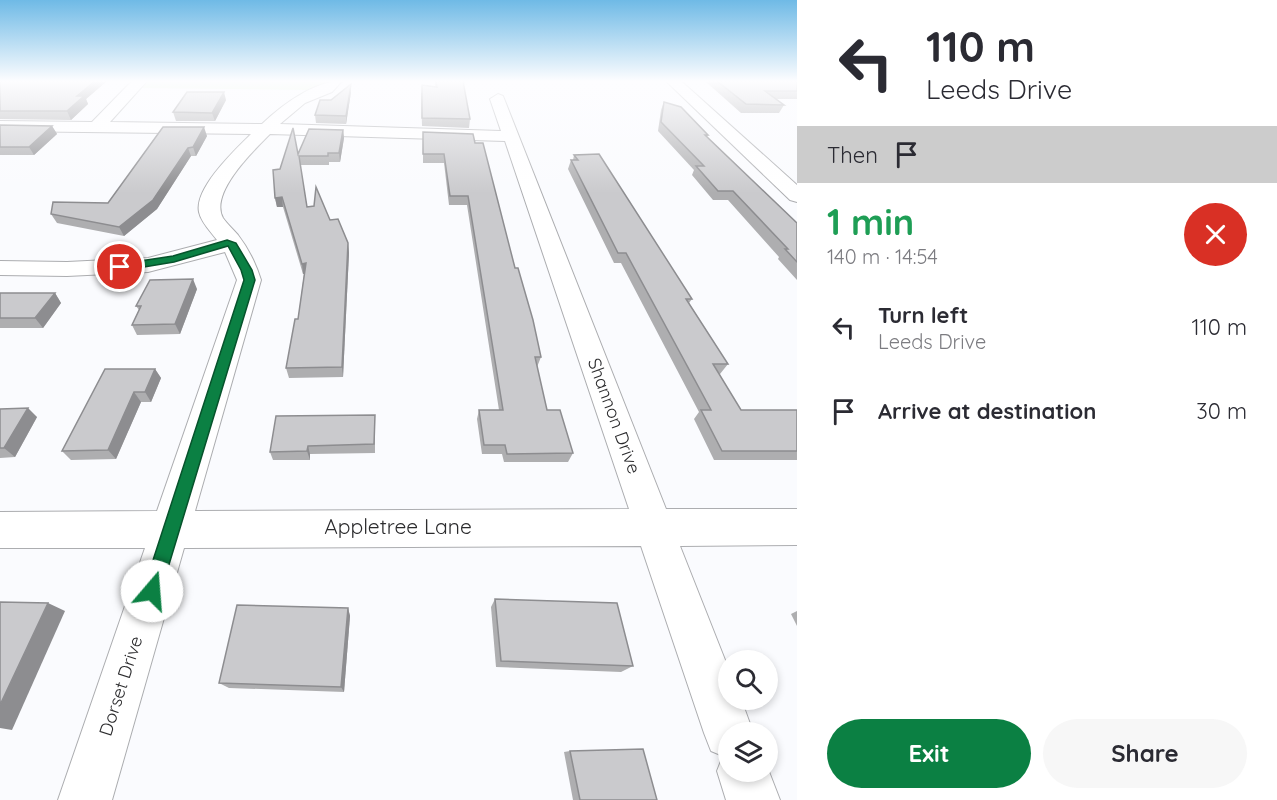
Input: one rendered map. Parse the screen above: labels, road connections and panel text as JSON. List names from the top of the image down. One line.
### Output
{"streets":{"street":["Shannon Drive","Appletree Lane","Dorset Drive"]},"crossings":[["Shannon Drive","Appletree Lane"],["Appletree Lane","Dorset Drive"]],"page":{"turn":["110 m","Leeds Drive"],"then":"Then","heading":["1 min","140 m · 14:54"],"list":[{"name":"Turn left","note":"Leeds Drive","value":"110 m"},{"name":"Arrive at destination","value":"30 m"}],"buttons":["Exit","Share"]}}
